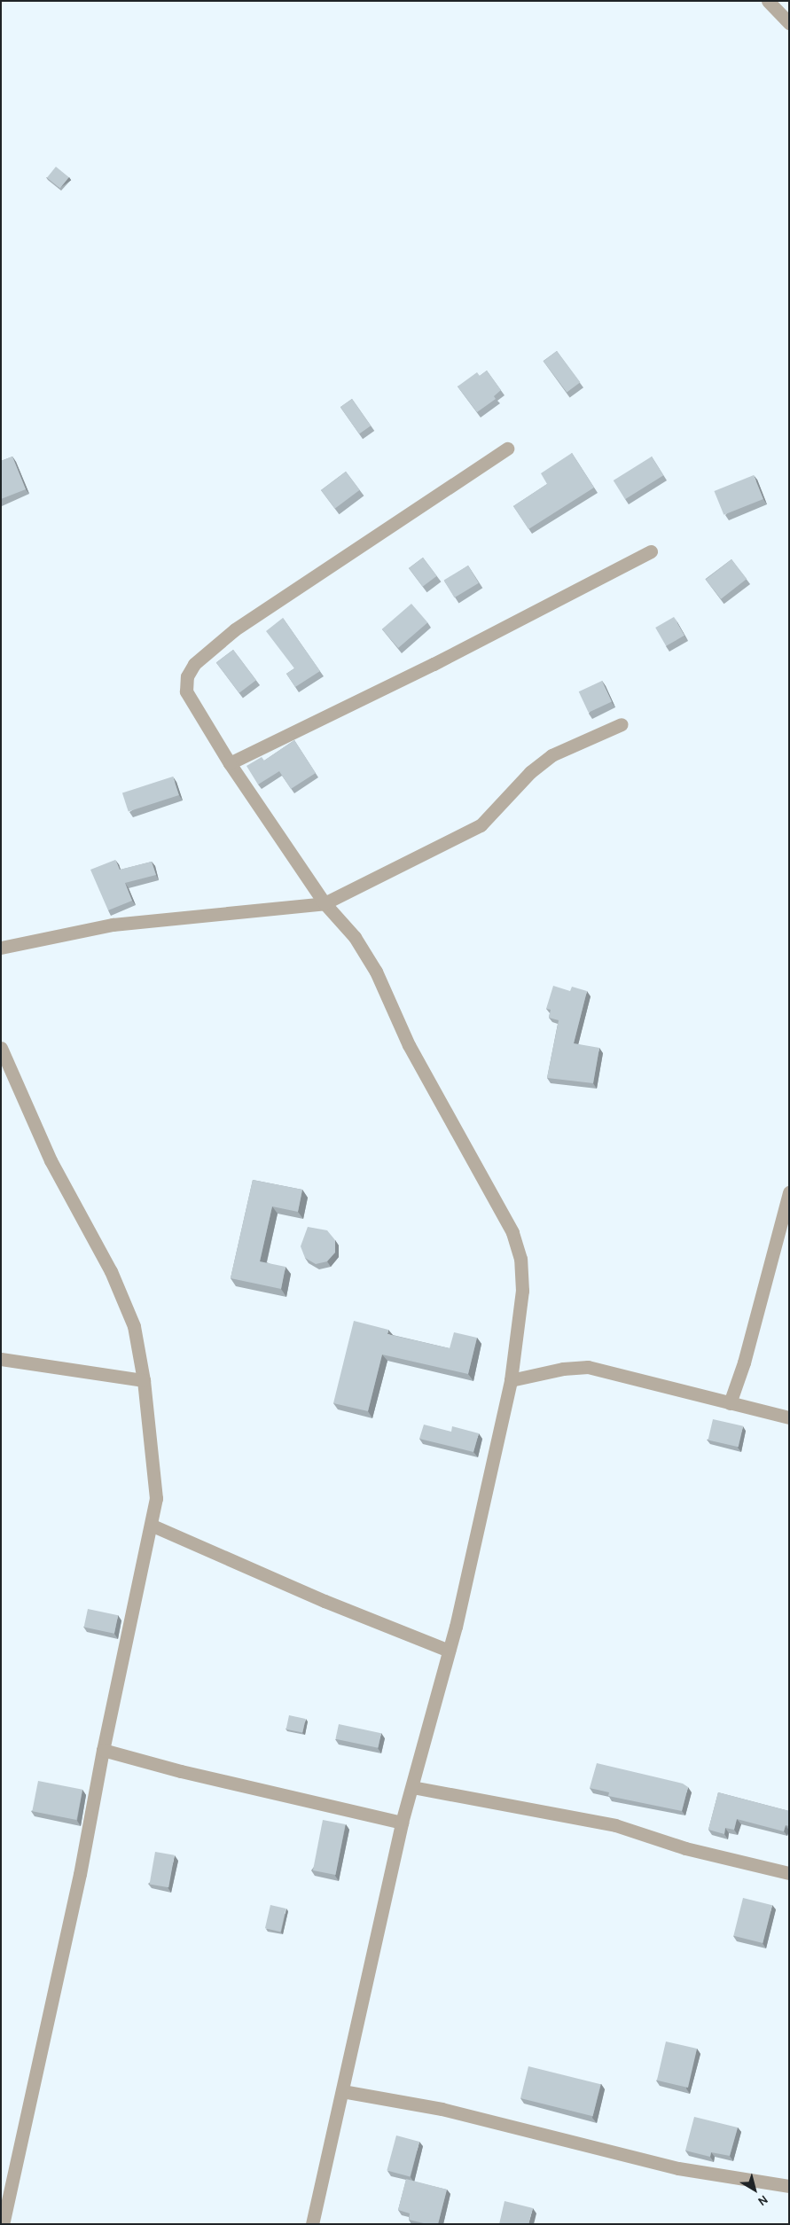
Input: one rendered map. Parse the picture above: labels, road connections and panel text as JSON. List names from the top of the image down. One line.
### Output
{"north":"bottom right"}
